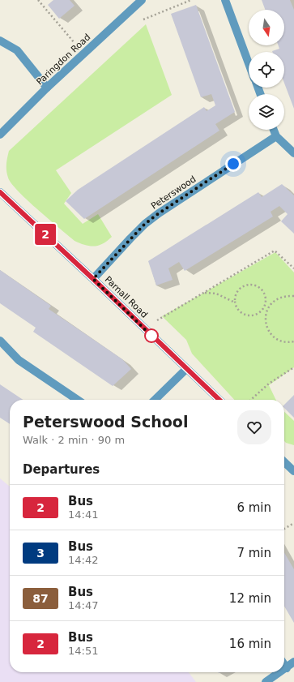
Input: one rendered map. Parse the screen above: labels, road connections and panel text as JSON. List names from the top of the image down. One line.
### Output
{"streets":{"street":["Paringdon Road","Peterswood","Parnall Road"]},"crossings":[["Peterswood","Parnall Road"]],"lines":["bus line 2"],"north":"bottom","page":{"on_map":"2","heading":[["Peterswood School","Walk · 2 min · 90 m"],"Departures"],"list":[{"mark":"2","name":"Bus","note":"14:41","value":"6 min"},{"mark":"3","name":"Bus","note":"14:42","value":"7 min"},{"mark":"87","name":"Bus","note":"14:47","value":"12 min"},{"mark":"2","name":"Bus","note":"14:51","value":"16 min"}]}}
